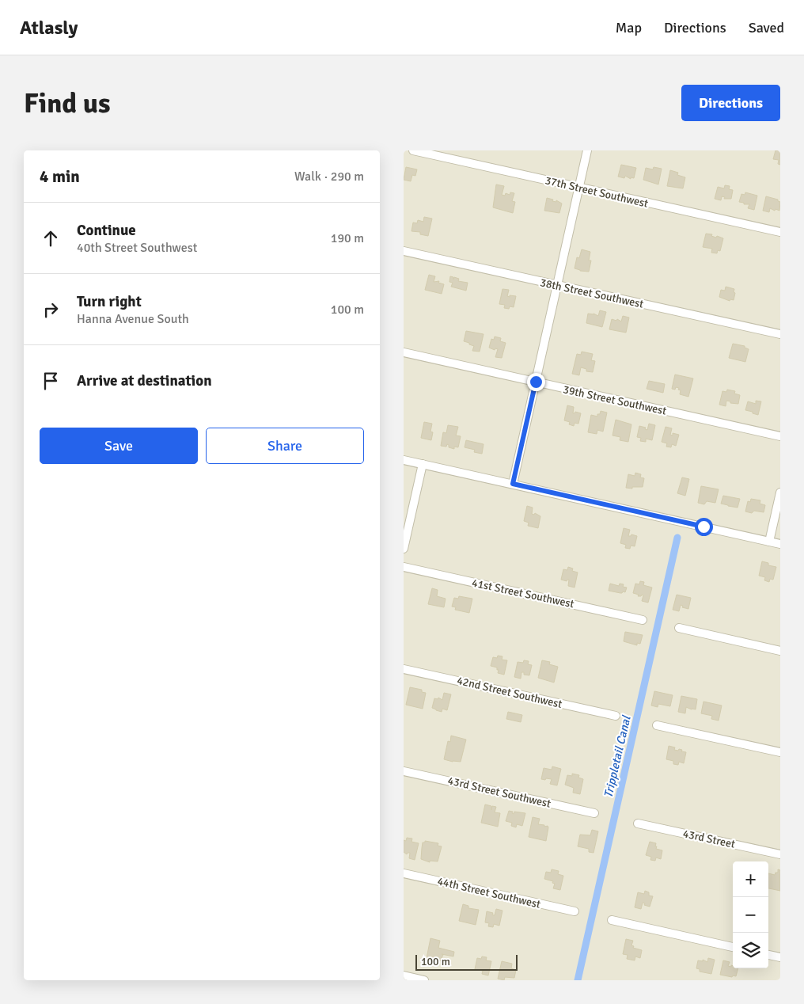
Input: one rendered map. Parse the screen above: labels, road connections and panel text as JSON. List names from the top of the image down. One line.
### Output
{"streets":{"street":["37th Street Southwest","38th Street Southwest","39th Street Southwest","41st Street Southwest","42nd Street Southwest","43rd Street Southwest","43rd Street","44th Street Southwest"]},"water":["Trippletail Canal"],"scale_bar":"100 m","page":{"header":"Atlasly","nav":["Map","Directions","Saved"],"buttons":["Directions",["Save","Share"]],"title":"Find us","heading":["4 min","Walk · 290 m"],"list":[["Continue","40th Street Southwest","190 m"],["Turn right","Hanna Avenue South","100 m"],"Arrive at destination"],"map_buttons":["+","−"],"scale":"100 m"}}
